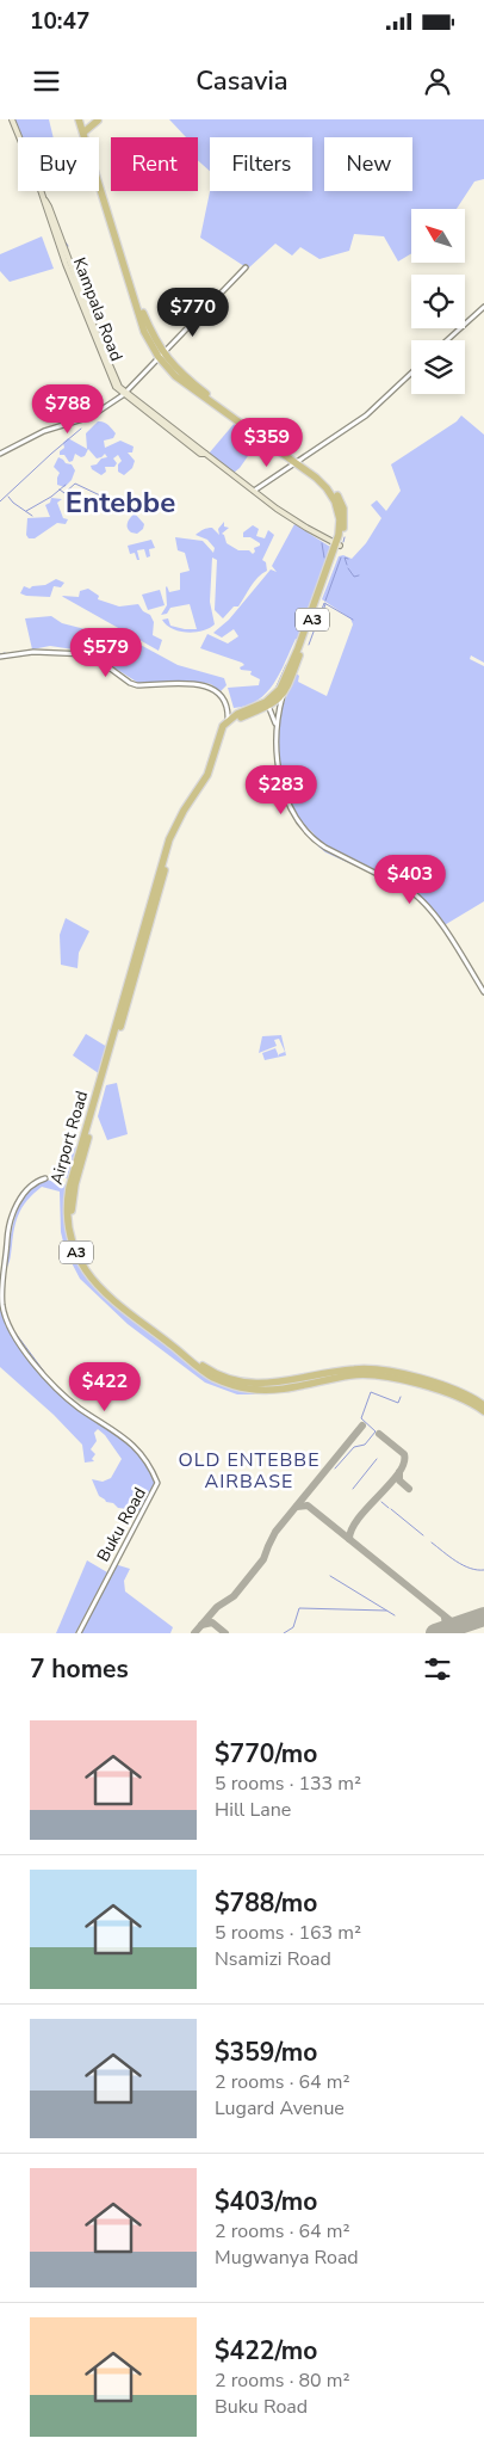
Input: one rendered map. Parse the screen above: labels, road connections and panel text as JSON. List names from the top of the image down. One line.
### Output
{"streets":{"highway":["A3","Airport Road"],"main road":["Kampala Road"],"street":["Buku Road"]},"crossings":[["Kampala Road","A3"],["A3","Airport Road"]],"districts":["Entebbe","OLD ENTEBBE AIRBASE"],"north":"top left","page":{"status":"10:47","header":"Casavia","chip":["Buy","Rent","Filters","New"],"price":["$770","$788","$359","$579","$283","$403","$422"],"heading":"7 homes","list":[{"name":"$770/mo","note":"5 rooms · 133 m² · Hill Lane"},{"name":"$788/mo","note":"5 rooms · 163 m² · Nsamizi Road"},{"name":"$359/mo","note":"2 rooms · 64 m² · Lugard Avenue"},{"name":"$403/mo","note":"2 rooms · 64 m² · Mugwanya Road"},{"name":"$422/mo","note":"2 rooms · 80 m² · Buku Road"}]}}
